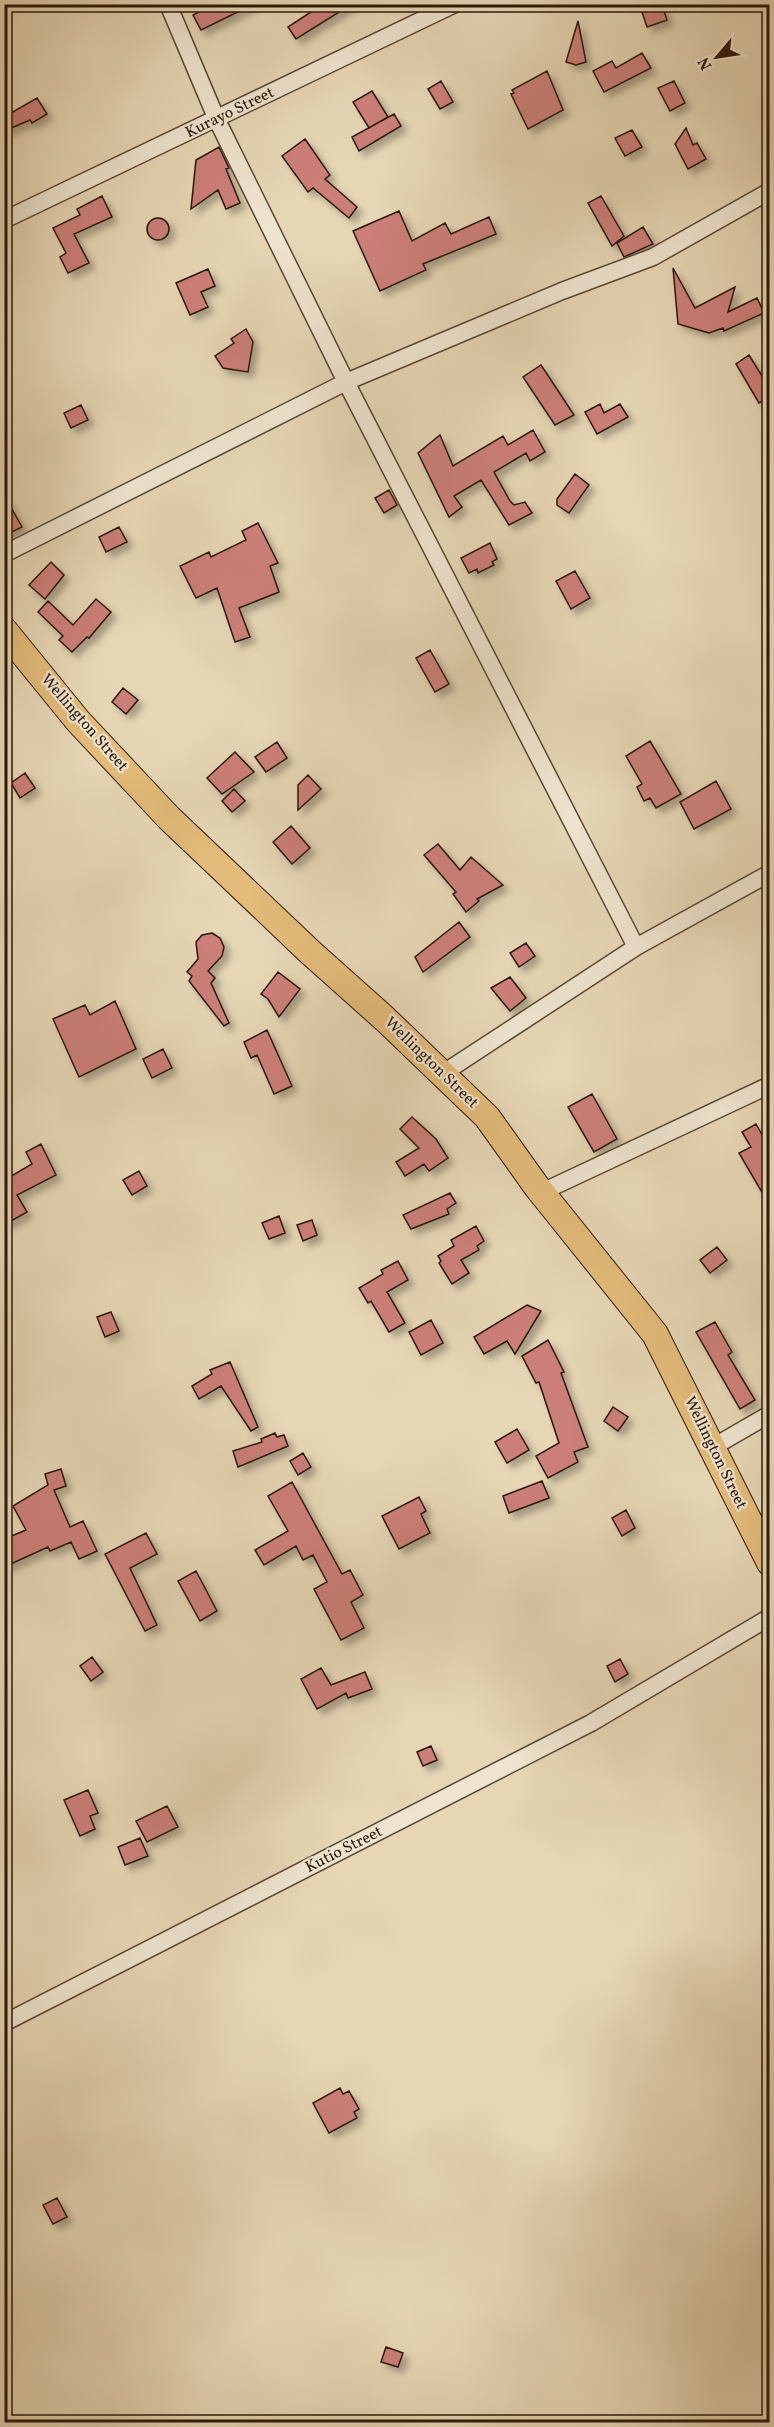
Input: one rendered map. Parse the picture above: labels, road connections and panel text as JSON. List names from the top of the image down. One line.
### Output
{"streets":{"main road":["Wellington Street"],"street":["Kurayo Street","Kutio Street"]},"north":"bottom left"}
